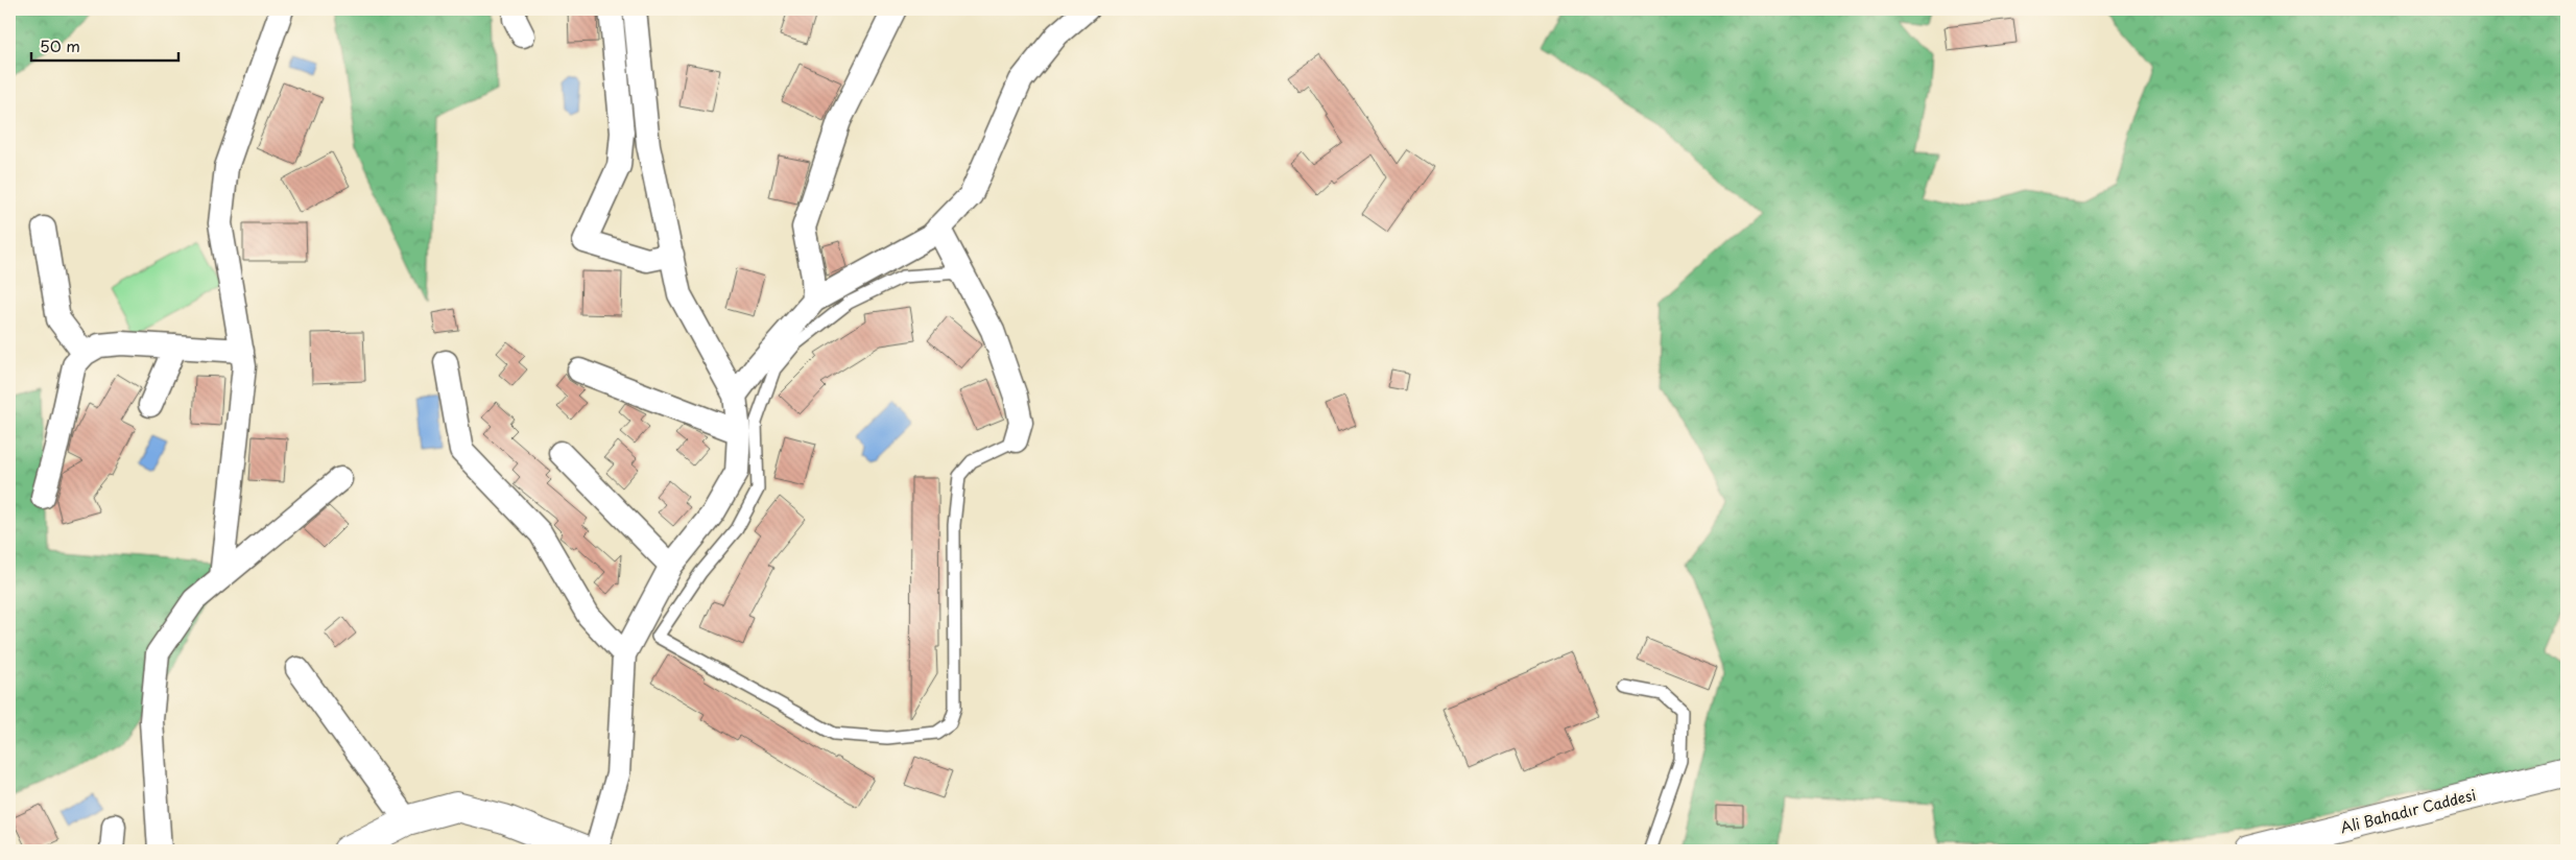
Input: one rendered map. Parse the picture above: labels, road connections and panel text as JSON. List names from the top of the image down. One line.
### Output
{"streets":{"main road":["Ali Bahadır Caddesi"]},"scale_bar":"50 m"}
